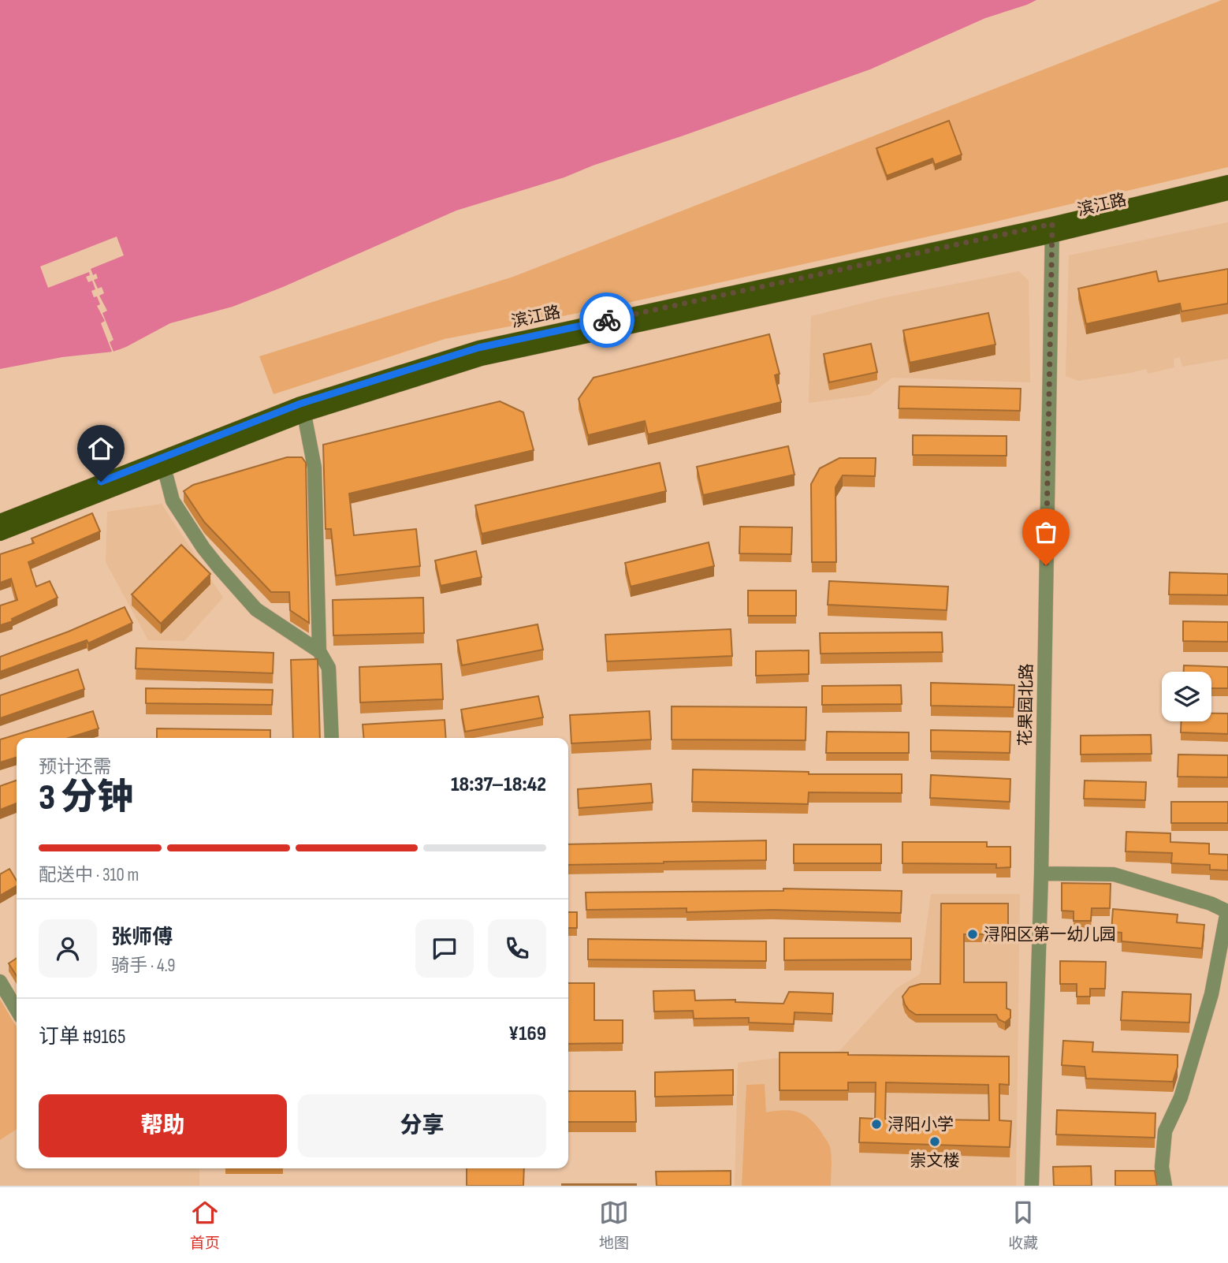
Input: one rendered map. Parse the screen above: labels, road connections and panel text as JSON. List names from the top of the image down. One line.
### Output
{"streets":{"main road":["滨江路"],"street":["花果园北路"]},"crossings":[["滨江路","花果园北路"]],"places":["浔阳区第一幼儿园","浔阳小学","崇文楼"],"page":{"heading":["3 分钟","预计还需","18:37–18:42"],"panel":["张师傅","骑手 · 4.9","订单 #9165","¥169"],"bar":"配送中 · 310 m","buttons":["帮助","分享"],"tabs":["首页","地图","收藏"]}}
